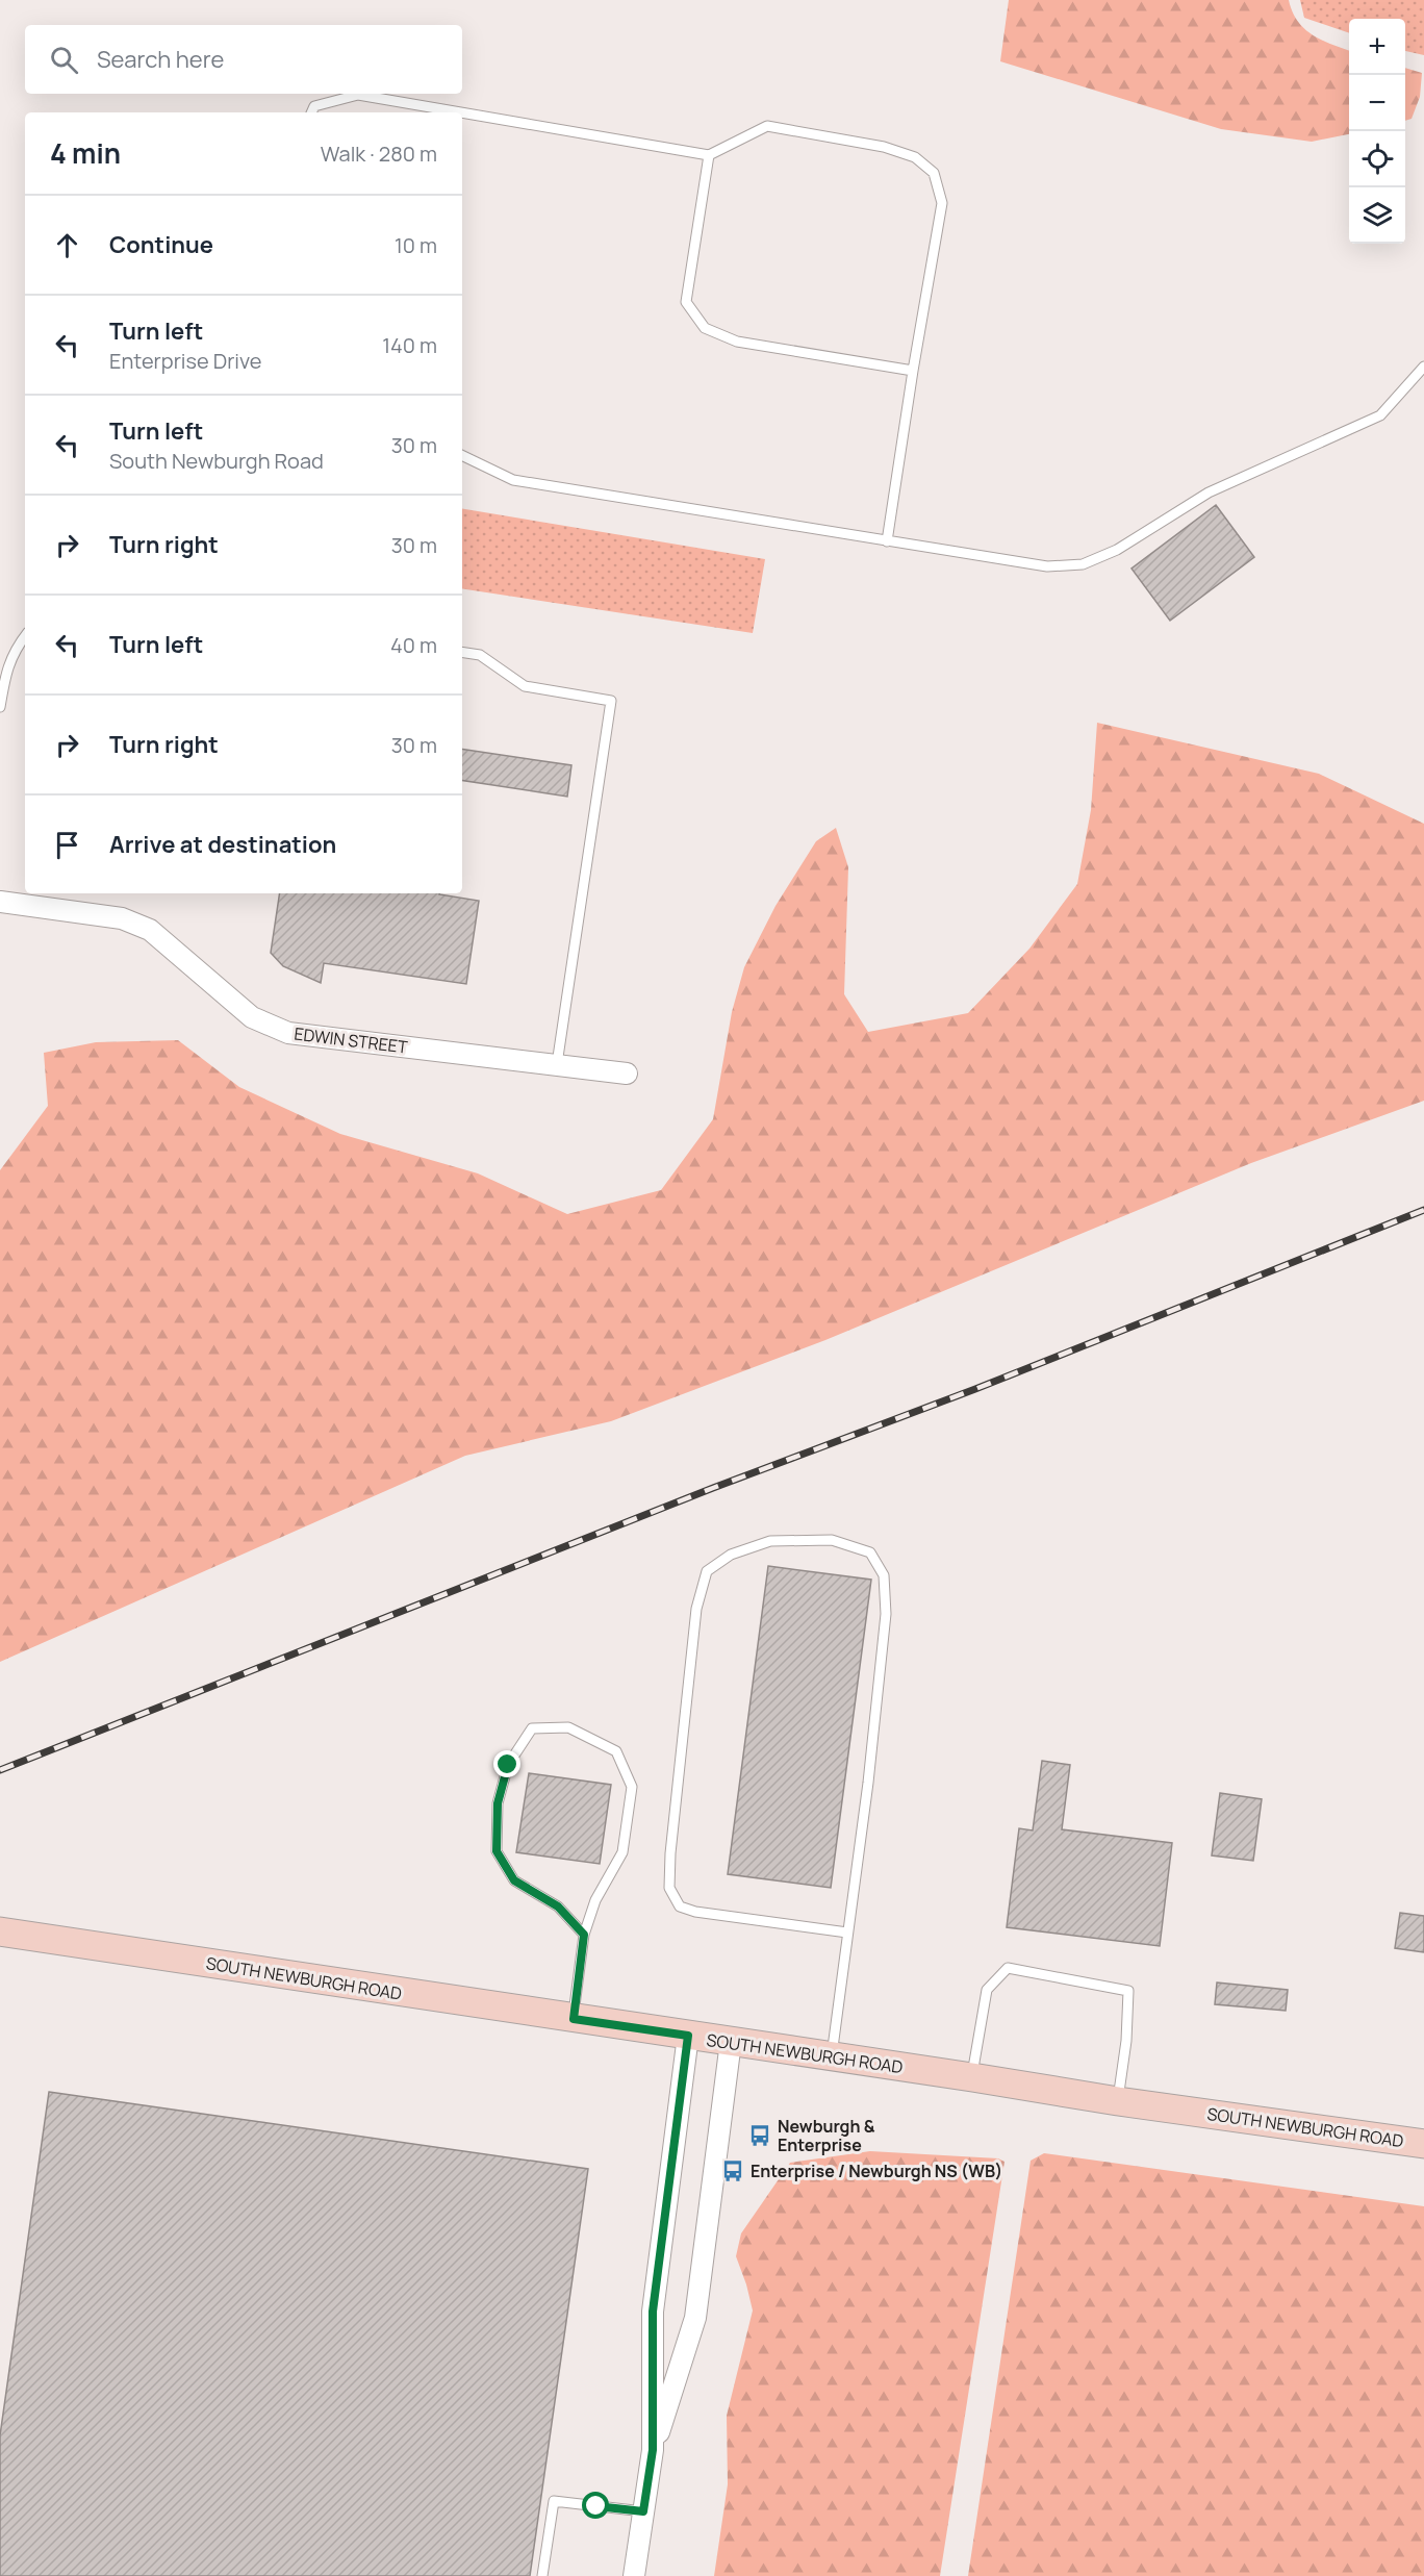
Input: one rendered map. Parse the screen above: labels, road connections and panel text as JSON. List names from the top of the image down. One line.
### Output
{"streets":{"main road":["SOUTH NEWBURGH ROAD"],"street":["EDWIN STREET"]},"places":{"bus stop":["Newburgh & Enterprise","Enterprise / Newburgh NS (WB)"]},"page":{"map_buttons":["+","−"],"search":"Search here","heading":["4 min","Walk · 280 m"],"list":[["Continue","10 m"],["Turn left","Enterprise Drive","140 m"],["Turn left","South Newburgh Road","30 m"],["Turn right","30 m"],["Turn left","40 m"],["Turn right","30 m"],"Arrive at destination"]}}
